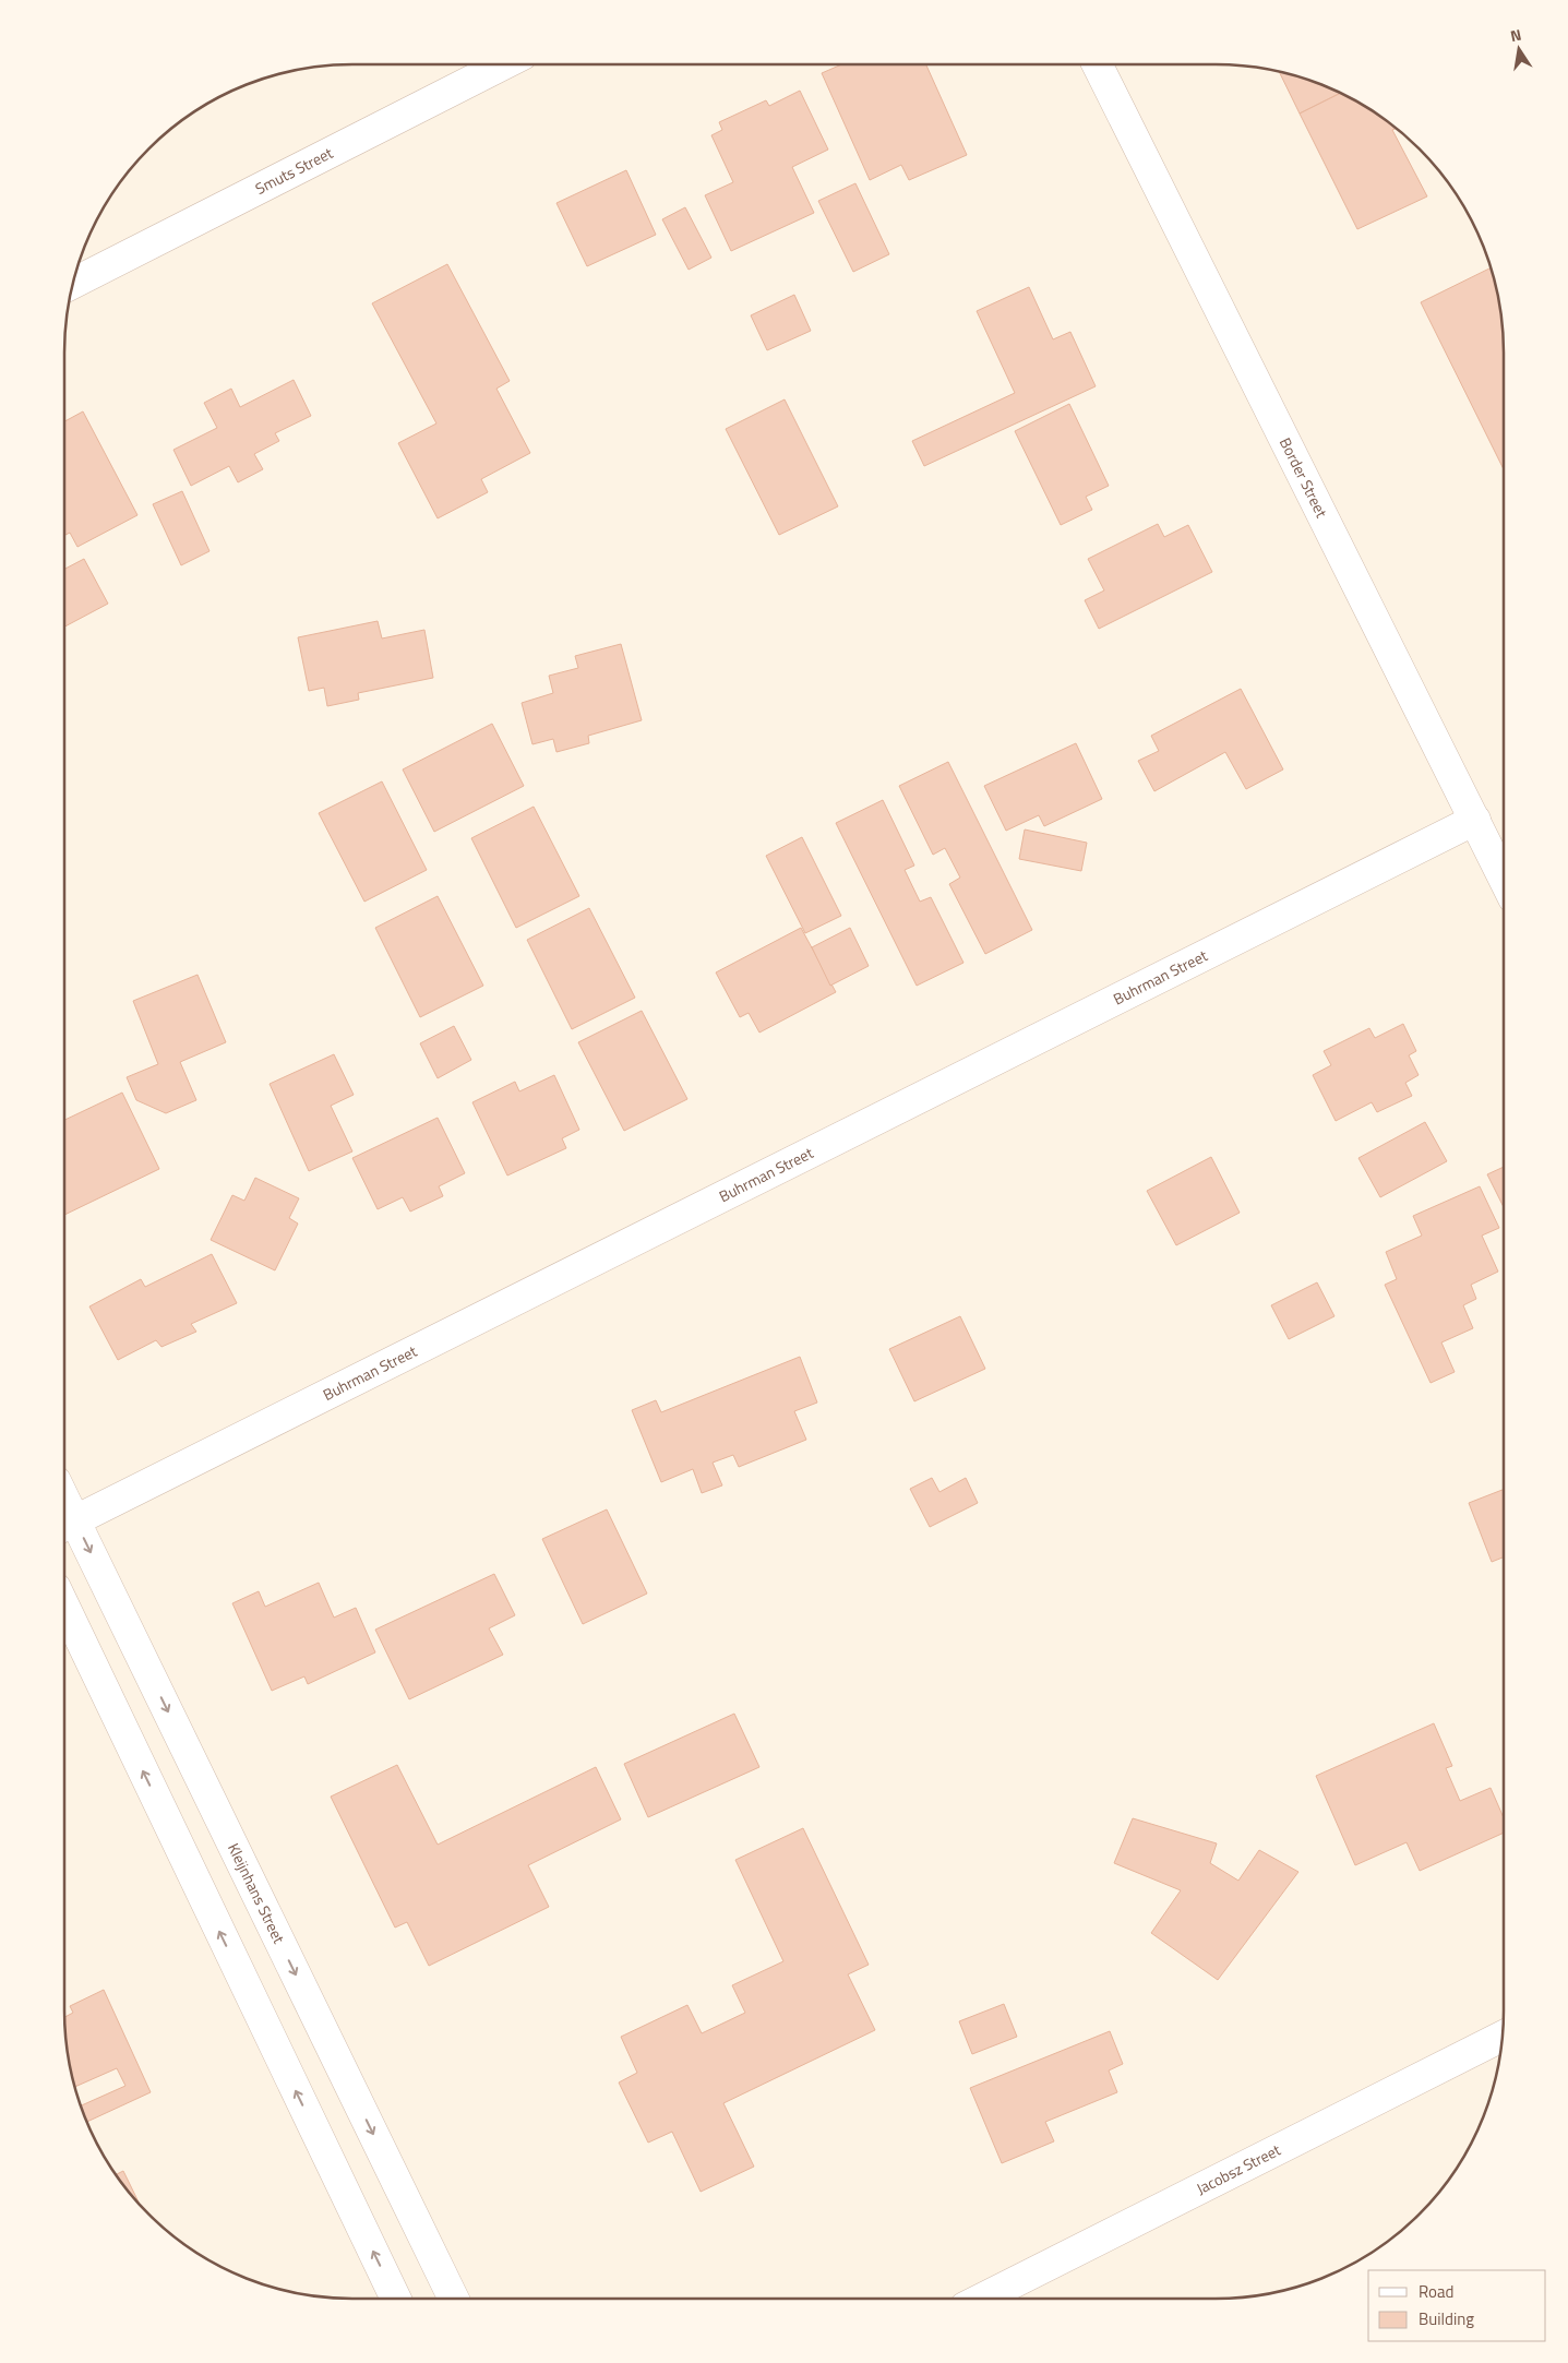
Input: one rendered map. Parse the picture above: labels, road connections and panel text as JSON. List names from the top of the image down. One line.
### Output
{"streets":{"street":["Smuts Street","Border Street","Buhrman Street","Kleijnhans Street","Jacobsz Street"]},"crossings":[["Border Street","Buhrman Street"],["Buhrman Street","Kleijnhans Street"]],"legend":["Road","Building"],"north":"top"}
